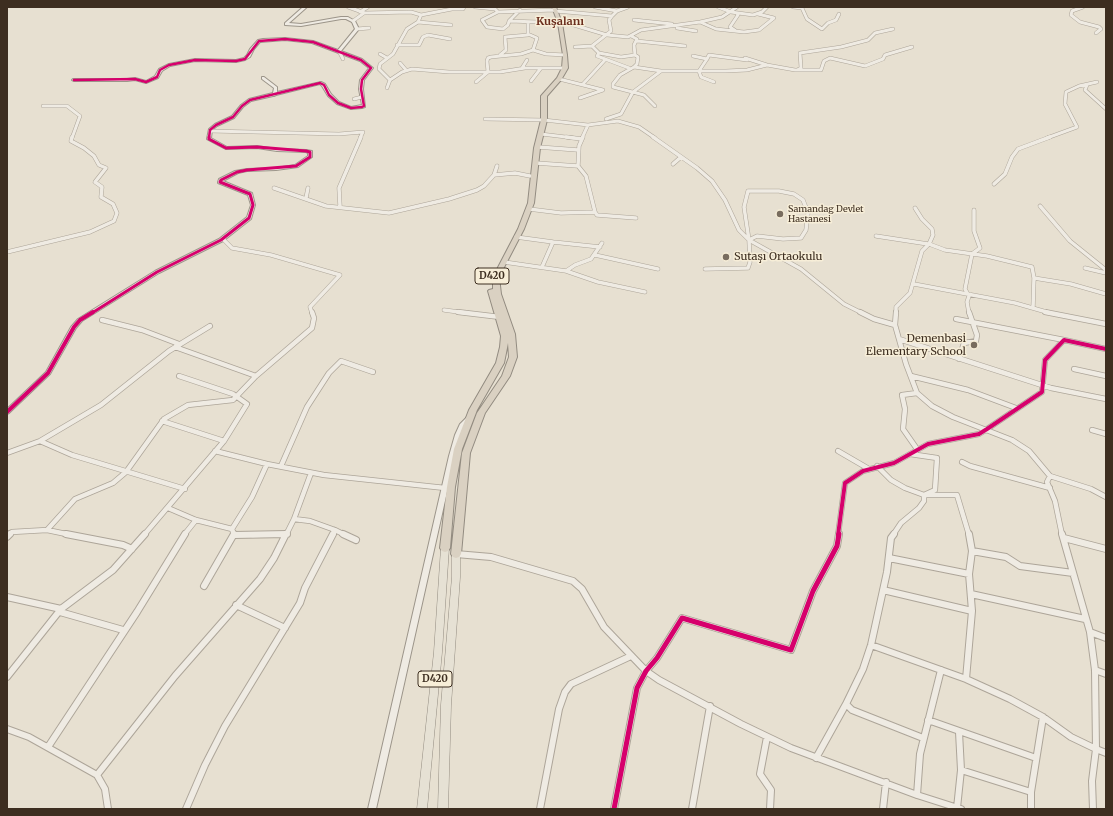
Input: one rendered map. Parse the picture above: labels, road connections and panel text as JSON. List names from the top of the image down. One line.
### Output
{"streets":{"highway":["D420"]},"districts":["Kuşalanı"],"places":["Samandag Devlet Hastanesi","Sutaşı Ortaokulu","Demenbasi Elementary School"]}
